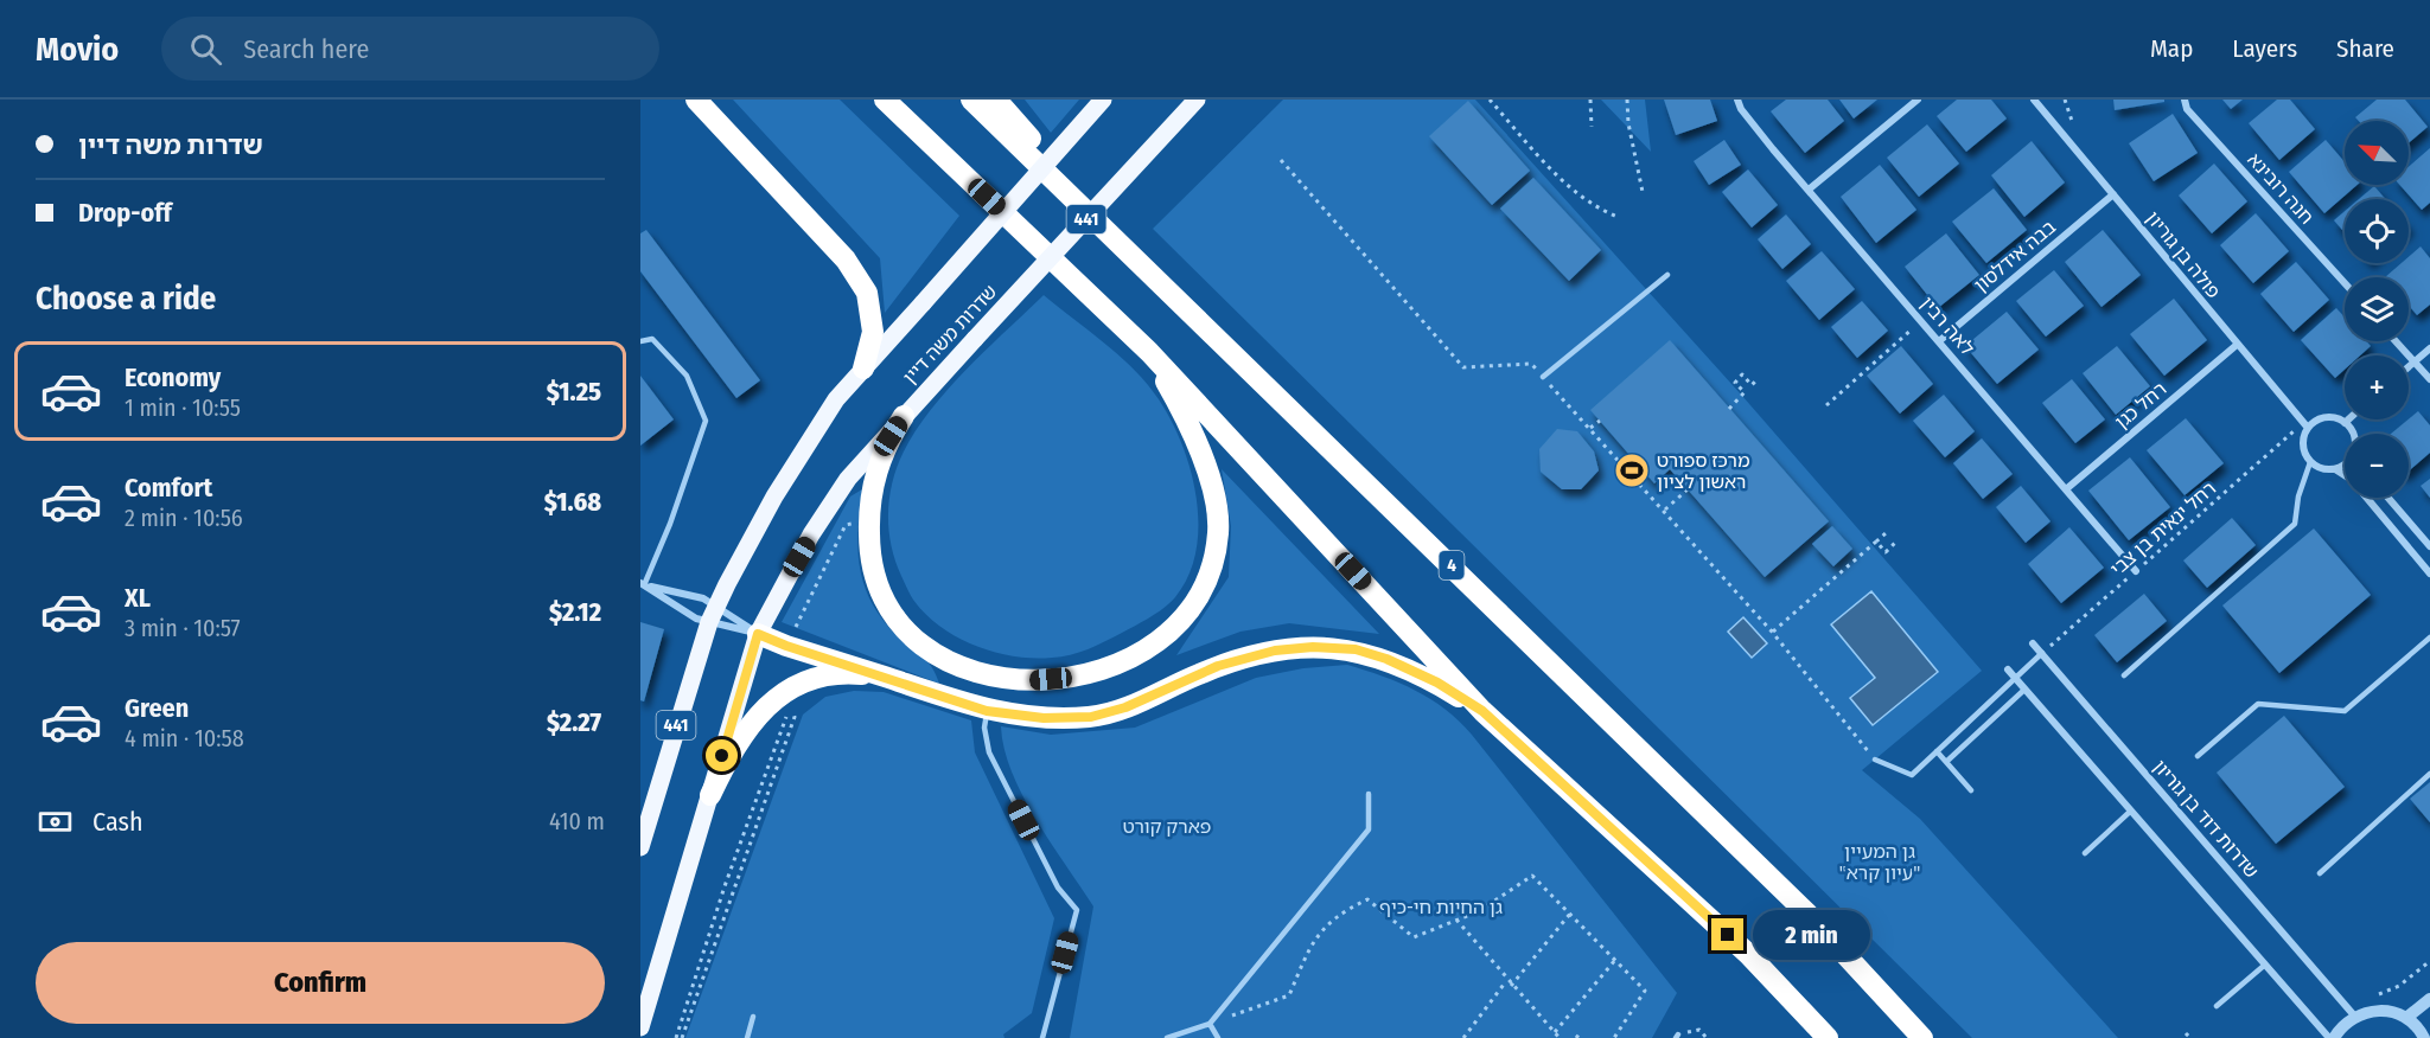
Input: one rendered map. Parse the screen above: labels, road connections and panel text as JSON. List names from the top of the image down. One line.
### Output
{"streets":{"highway":["4"],"main road":["441","שדרות משה דיין"],"street":["חנה רובינא","פולה בן גוריון","בבה אידלסון","לאה רבין","רחל כגן","שדרות דוד בן גוריון"],"path":["רחל ינאית בן צבי"]},"crossings":[["פולה בן גוריון","בבה אידלסון"],["פולה בן גוריון","רחל כגן"],["פולה בן גוריון","רחל ינאית בן צבי"],["בבה אידלסון","לאה רבין"],["לאה רבין","רחל כגן"],["לאה רבין","רחל ינאית בן צבי"],["רחל ינאית בן צבי","שדרות דוד בן גוריון"]],"parks":["פארק קורט","גן המעיין \"עיון קרא\"","גן החיות חי-כיף"],"places":{"sports":["מרכז ספורט ראשון לציון"]},"north":"top left","page":{"header":"Movio","search":"Search here","nav":["Map","Layers","Share"],"banner":["שדרות משה דיין","Drop-off"],"map_buttons":["+","−"],"heading":"Choose a ride","list":[{"name":"Economy","note":"1 min · 10:55","value":"$1.25"},{"name":"Comfort","note":"2 min · 10:56","value":"$1.68"},{"name":"XL","note":"3 min · 10:57","value":"$2.12"},{"name":"Green","note":"4 min · 10:58","value":"$2.27"}],"pay":["Cash","410 m"],"bubble":"2 min","buttons":"Confirm"}}
